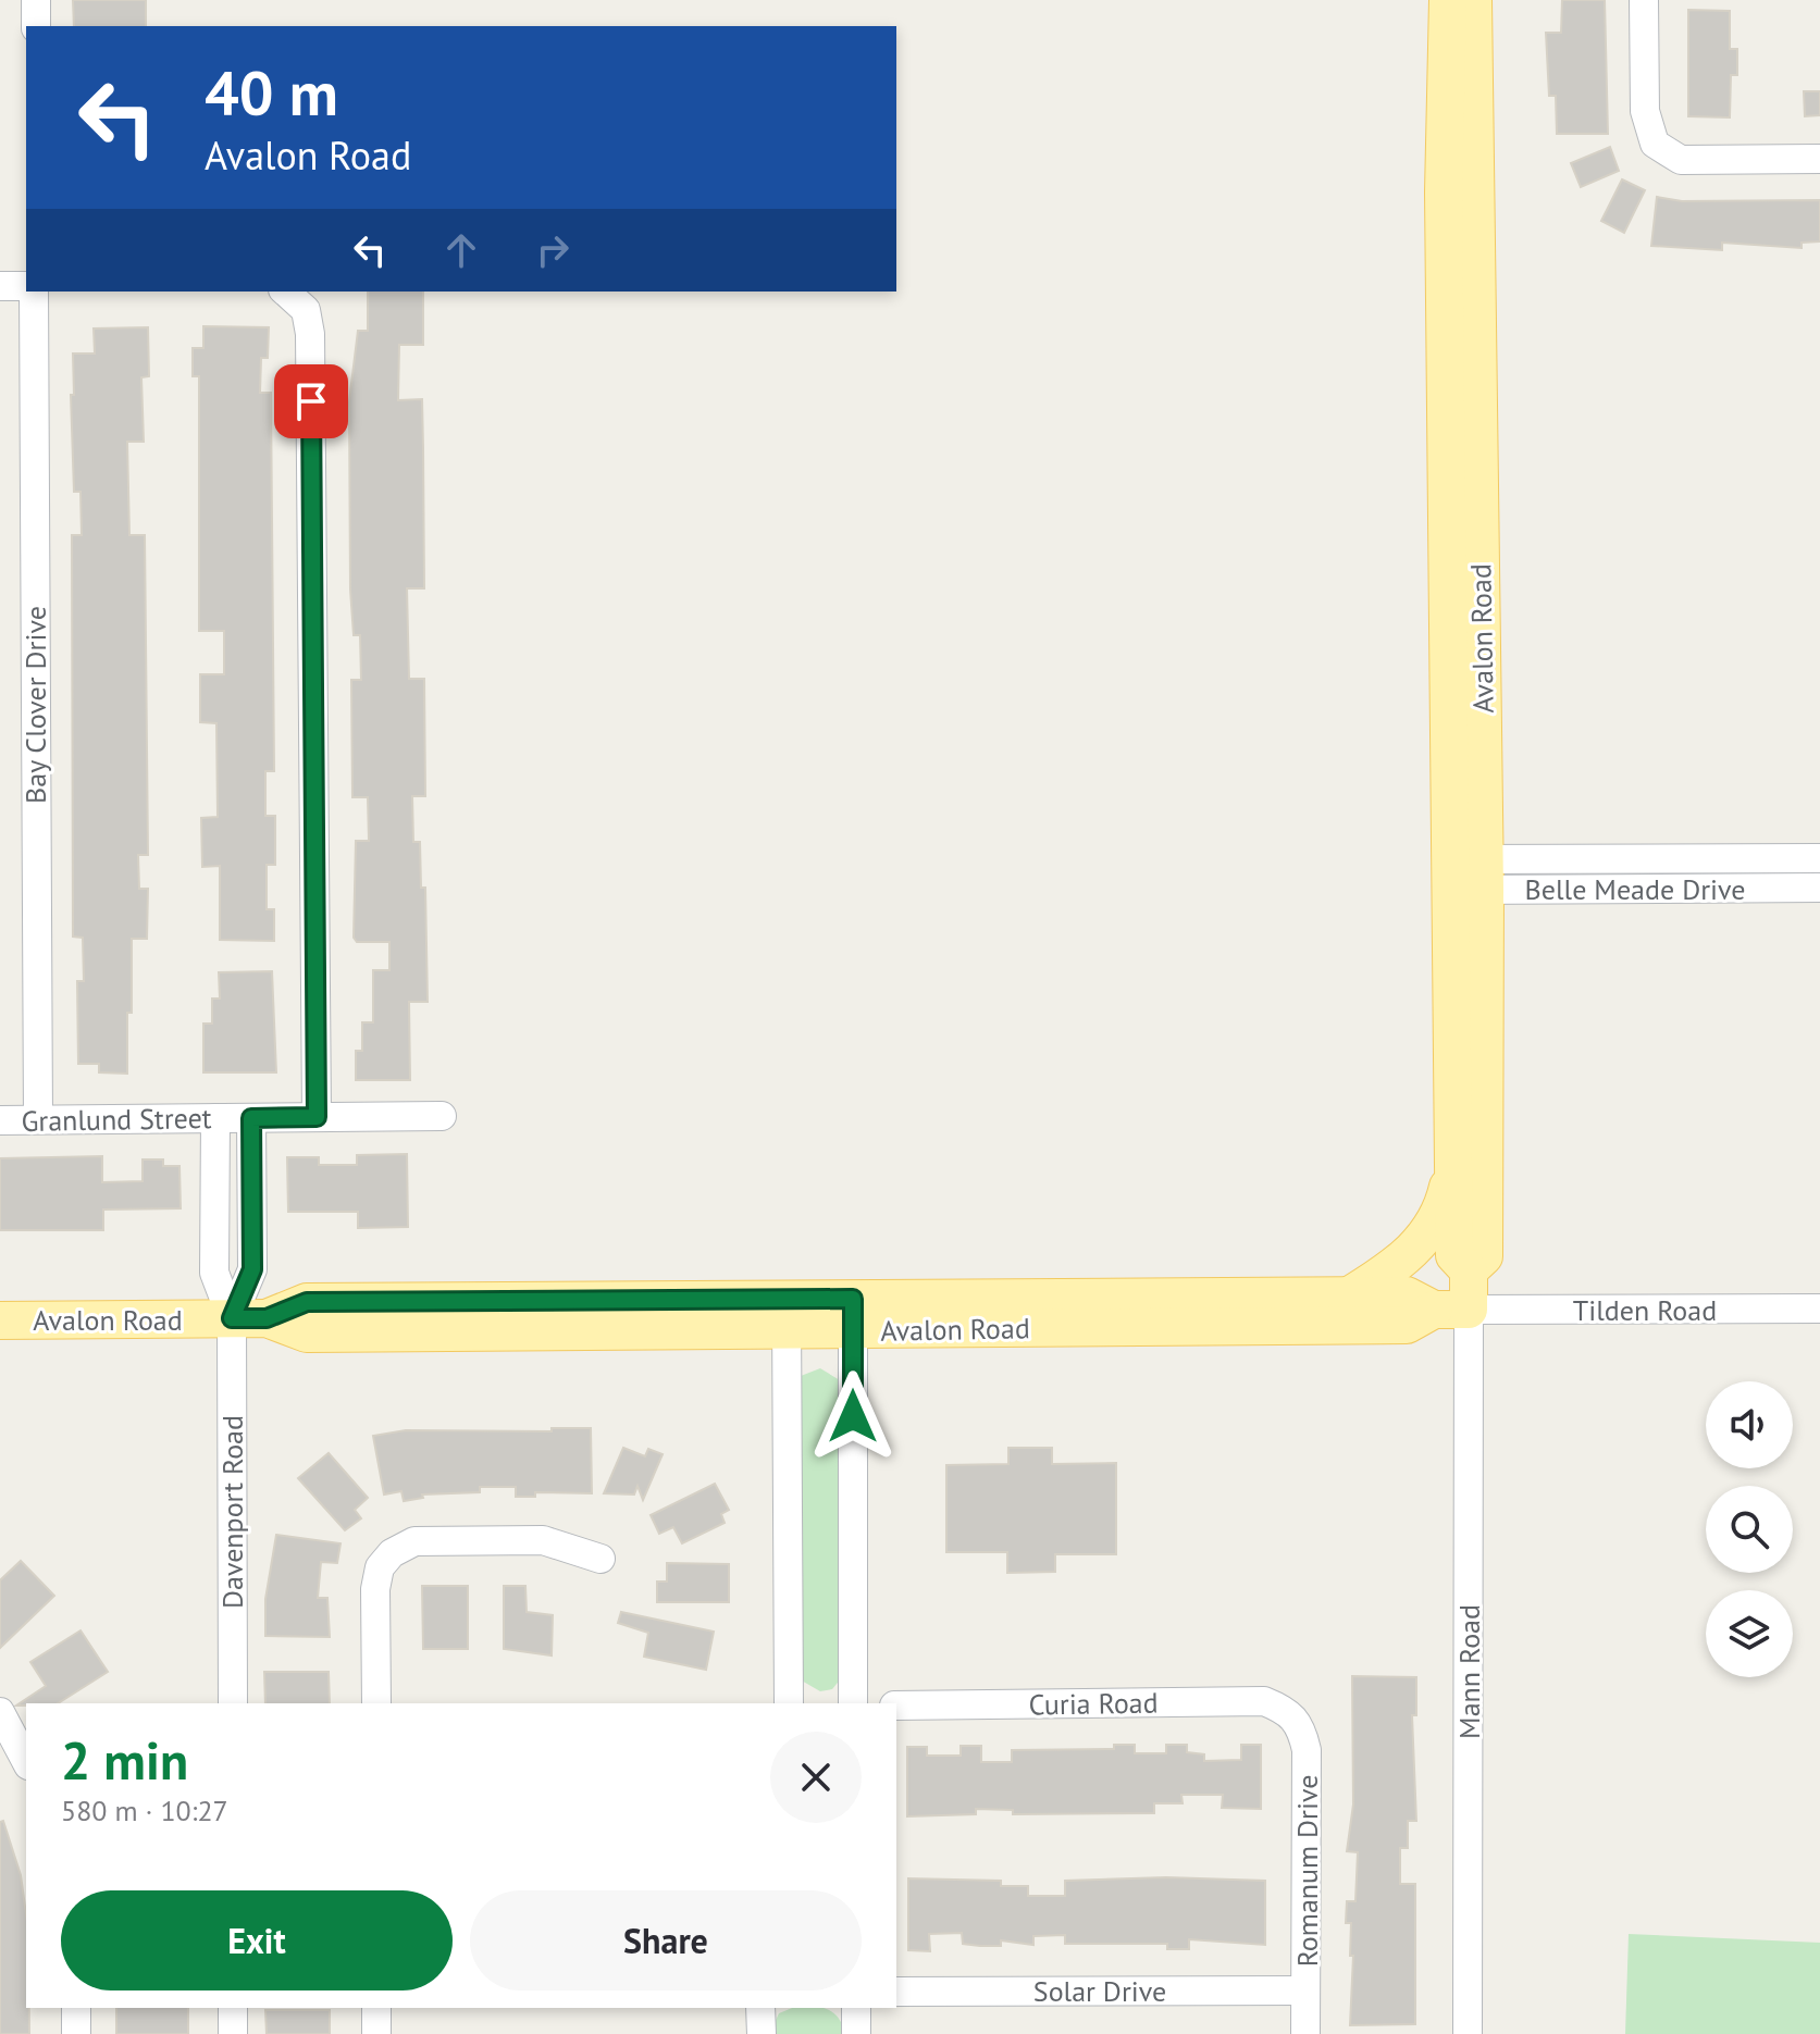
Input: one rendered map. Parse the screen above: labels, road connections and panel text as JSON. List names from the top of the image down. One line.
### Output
{"streets":{"main road":["Avalon Road"],"street":["Bay Clover Drive","Belle Meade Drive","Granlund Street","Tilden Road","Davenport Road","Mann Road","Curia Road","Romanum Drive","Solar Drive"]},"crossings":[["Avalon Road","Belle Meade Drive"],["Avalon Road","Tilden Road"],["Avalon Road","Davenport Road"],["Avalon Road","Mann Road"],["Bay Clover Drive","Granlund Street"],["Tilden Road","Mann Road"],["Curia Road","Romanum Drive"],["Romanum Drive","Solar Drive"]],"page":{"turn":["40 m","Avalon Road"],"heading":["2 min","580 m · 10:27"],"buttons":["Exit","Share"]}}
